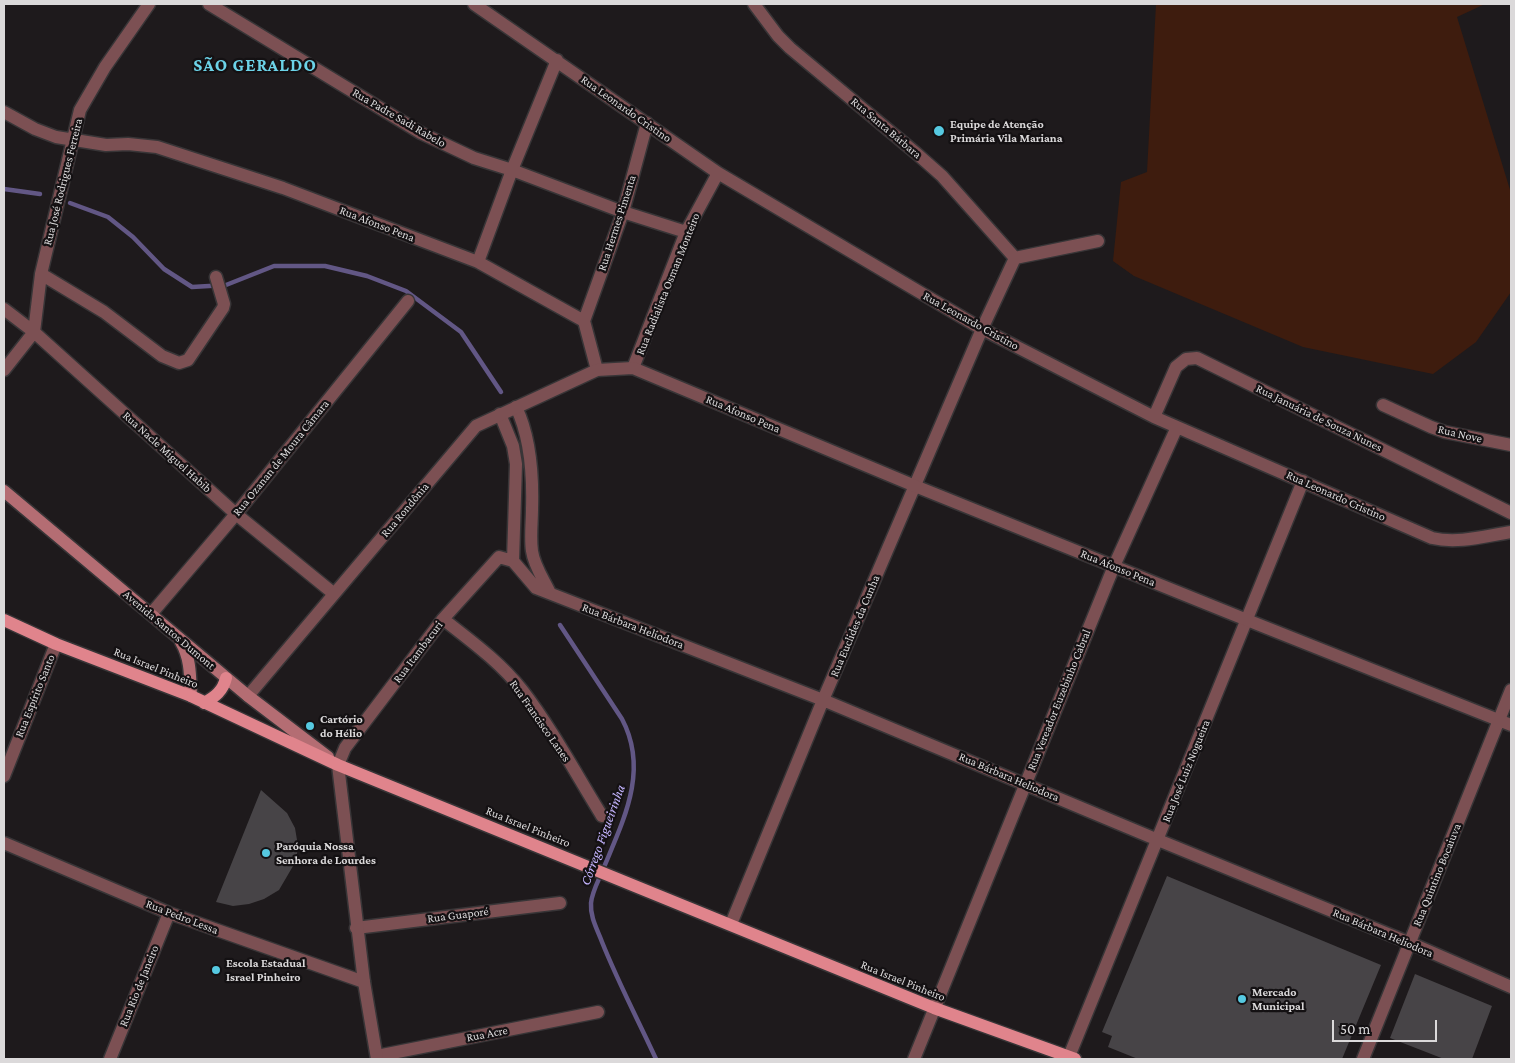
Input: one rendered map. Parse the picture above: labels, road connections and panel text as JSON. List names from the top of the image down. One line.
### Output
{"streets":{"main road":["Avenida Santos Dumont","Rua Israel Pinheiro"],"street":["Rua Leonardo Cristino","Rua Padre Sadi Rabelo","Rua Santa Bárbara","Rua José Rodrigues Ferreira","Rua Hermes Pimenta","Rua Afonso Pena","Rua Radialista Osman Monteiro","Rua Januária de Souza Nunes","Rua Nove","Rua Nacle Miguel Habib","Rua Ozanan de Moura Câmara","Rua Rondônia","Rua Bárbara Heliodora","Rua Euclides da Cunha","Rua Itambacuri","Rua Espírito Santo","Rua Vereador Euzebinho Cabral","Rua Francisco Lanes","Rua José Luiz Nogueira","Rua Quintino Bocaiuva","Rua Guaporé","Rua Pedro Lessa","Rua Rio de Janeiro","Rua Acre"]},"crossings":[["Rua Leonardo Cristino","Rua Hermes Pimenta"],["Rua Leonardo Cristino","Rua Radialista Osman Monteiro"],["Rua Leonardo Cristino","Rua Januária de Souza Nunes"],["Rua Leonardo Cristino","Rua Euclides da Cunha"],["Rua Leonardo Cristino","Rua Vereador Euzebinho Cabral"],["Rua Leonardo Cristino","Rua José Luiz Nogueira"],["Rua Padre Sadi Rabelo","Rua Hermes Pimenta"],["Rua Padre Sadi Rabelo","Rua Radialista Osman Monteiro"],["Rua José Rodrigues Ferreira","Rua Afonso Pena"],["Rua José Rodrigues Ferreira","Rua Nacle Miguel Habib"],["Rua Hermes Pimenta","Rua Afonso Pena"],["Rua Afonso Pena","Rua Radialista Osman Monteiro"],["Rua Afonso Pena","Rua Rondônia"],["Rua Afonso Pena","Rua Euclides da Cunha"],["Rua Afonso Pena","Rua Vereador Euzebinho Cabral"],["Rua Afonso Pena","Rua José Luiz Nogueira"],["Rua Afonso Pena","Rua Quintino Bocaiuva"],["Rua Nacle Miguel Habib","Rua Ozanan de Moura Câmara"],["Rua Nacle Miguel Habib","Rua Rondônia"],["Rua Ozanan de Moura Câmara","Avenida Santos Dumont"],["Rua Rondônia","Avenida Santos Dumont"],["Rua Bárbara Heliodora","Rua Euclides da Cunha"],["Rua Bárbara Heliodora","Rua Itambacuri"],["Rua Bárbara Heliodora","Rua Vereador Euzebinho Cabral"],["Rua Bárbara Heliodora","Rua José Luiz Nogueira"],["Rua Bárbara Heliodora","Rua Quintino Bocaiuva"],["Rua Euclides da Cunha","Rua Israel Pinheiro"],["Avenida Santos Dumont","Rua Itambacuri"],["Avenida Santos Dumont","Rua Israel Pinheiro"],["Rua Itambacuri","Rua Israel Pinheiro"],["Rua Itambacuri","Rua Francisco Lanes"],["Rua Israel Pinheiro","Rua Espírito Santo"],["Rua Israel Pinheiro","Rua Vereador Euzebinho Cabral"],["Rua Israel Pinheiro","Rua José Luiz Nogueira"],["Rua Pedro Lessa","Rua Rio de Janeiro"]],"districts":["SÃO GERALDO"],"water":["Córrego Figueirinha"],"places":["Equipe de Atenção Primária Vila Mariana","Cartório do Hélio","Paróquia Nossa Senhora de Lourdes","Escola Estadual Israel Pinheiro","Mercado Municipal"],"scale_bar":"50 m"}
